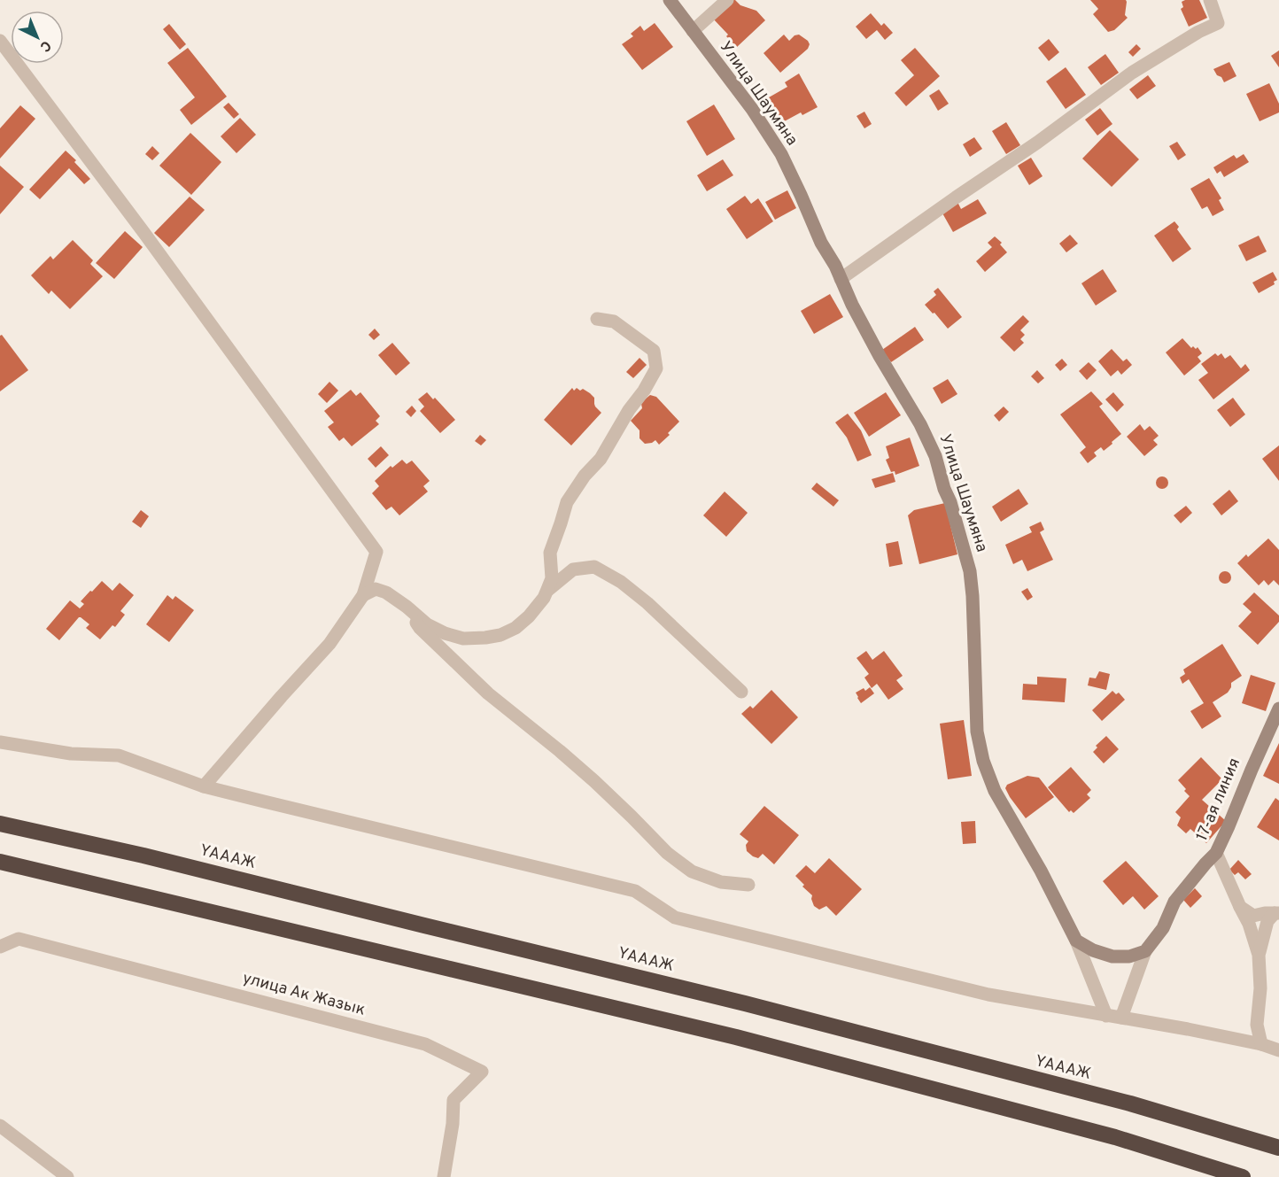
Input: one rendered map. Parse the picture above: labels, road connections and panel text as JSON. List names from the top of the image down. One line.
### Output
{"streets":{"highway":["ҮАААЖ"],"street":["Улица Шаумяна","17-ая линия","улица Ак Жазык"]},"north":"bottom right"}
